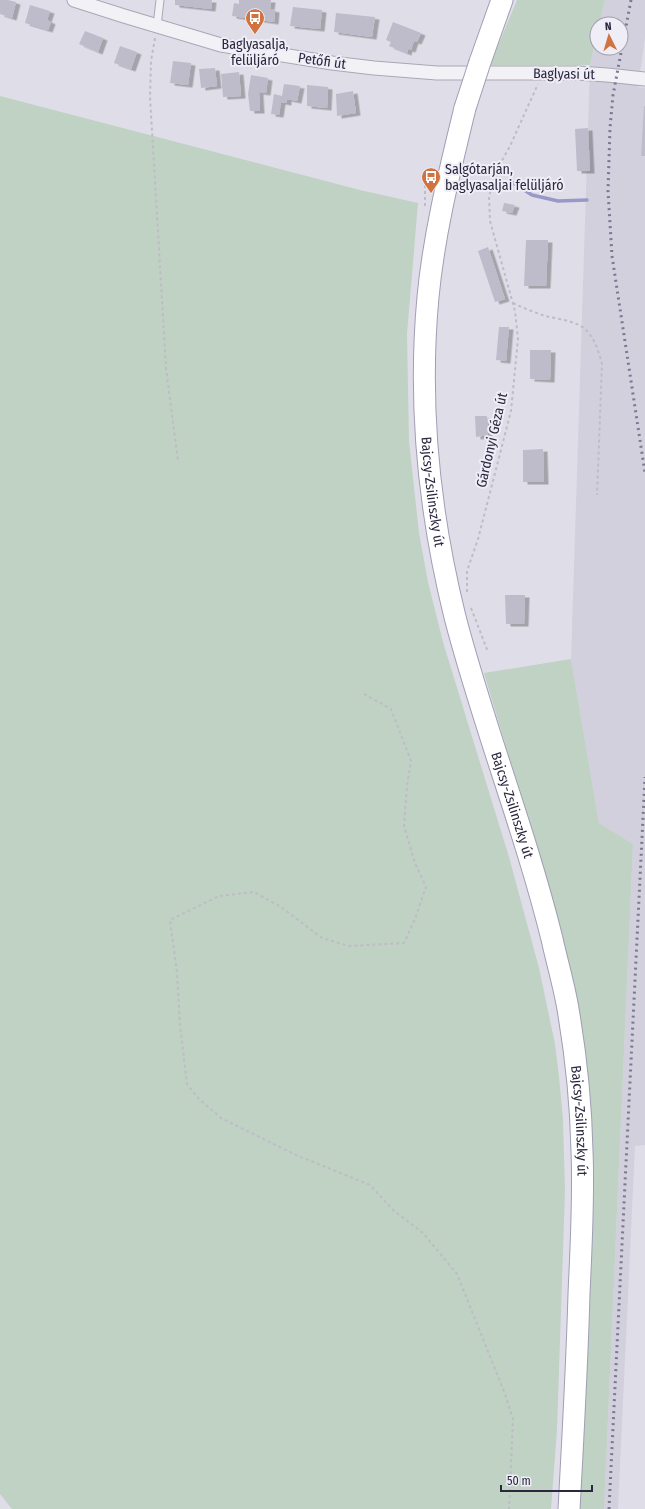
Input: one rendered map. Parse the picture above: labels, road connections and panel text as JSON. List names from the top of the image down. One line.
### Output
{"streets":{"main road":["Bajcsy-Zsilinszky út"],"street":["Petőfi út","Baglyasi út"],"path":["Gárdonyi Géza út"]},"crossings":[["Petőfi út","Baglyasi út"],["Petőfi út","Bajcsy-Zsilinszky út"],["Baglyasi út","Gárdonyi Géza út"],["Baglyasi út","Bajcsy-Zsilinszky út"]],"places":{"bus stop":["Baglyasalja, felüljáró","Salgótarján, baglyasaljai felüljáró"]},"scale_bar":"50 m","north":"top"}
